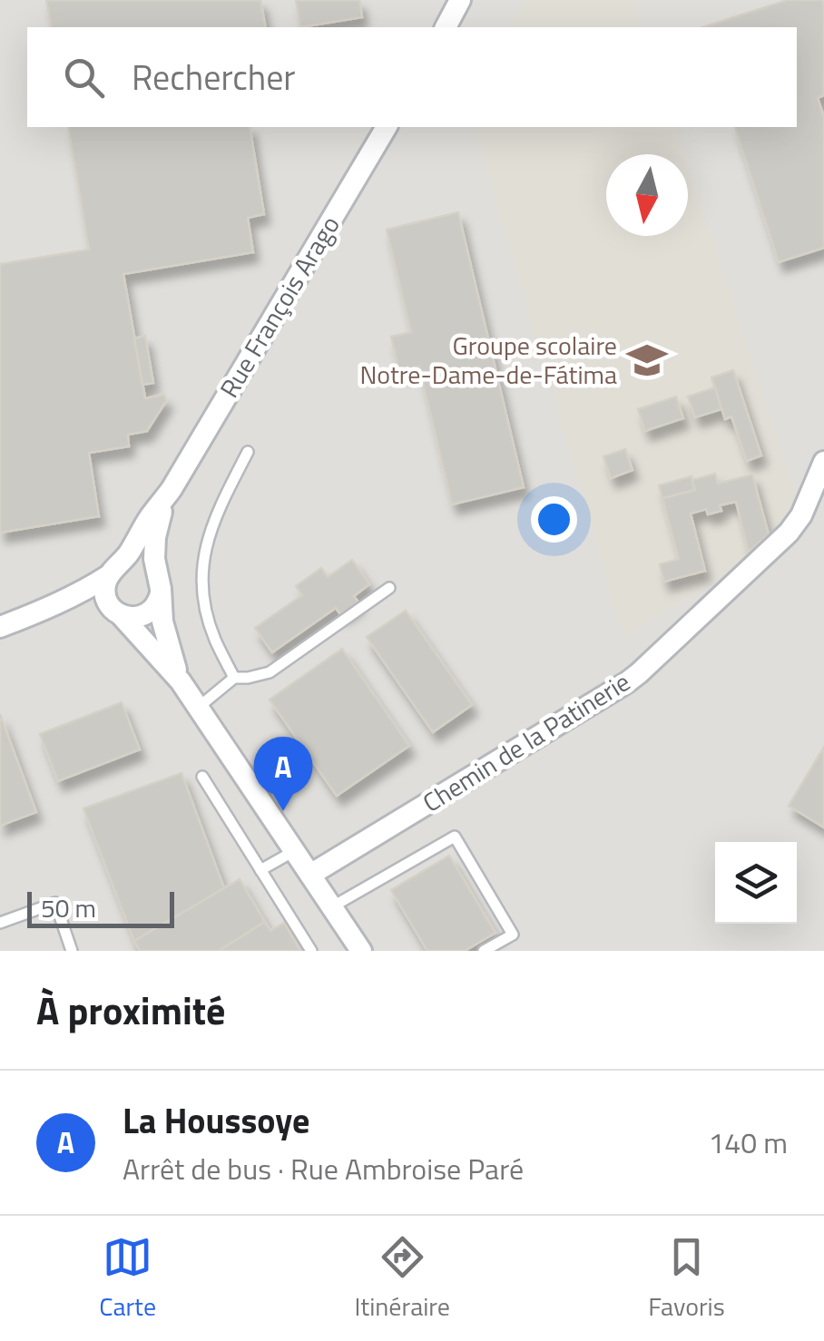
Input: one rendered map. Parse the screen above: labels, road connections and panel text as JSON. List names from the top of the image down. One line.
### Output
{"streets":{"street":["Rue François Arago","Chemin de la Patinerie"]},"places":{"school or university":["Groupe scolaire Notre-Dame-de-Fátima"]},"scale_bar":"50 m","north":"bottom","page":{"search":"Rechercher","pins":"A","scale":"50 m","heading":"À proximité","list":[{"mark":"A","name":"La Houssoye","note":"Arrêt de bus · Rue Ambroise Paré","value":"140 m"}],"nav":["Carte","Itinéraire","Favoris"]}}
